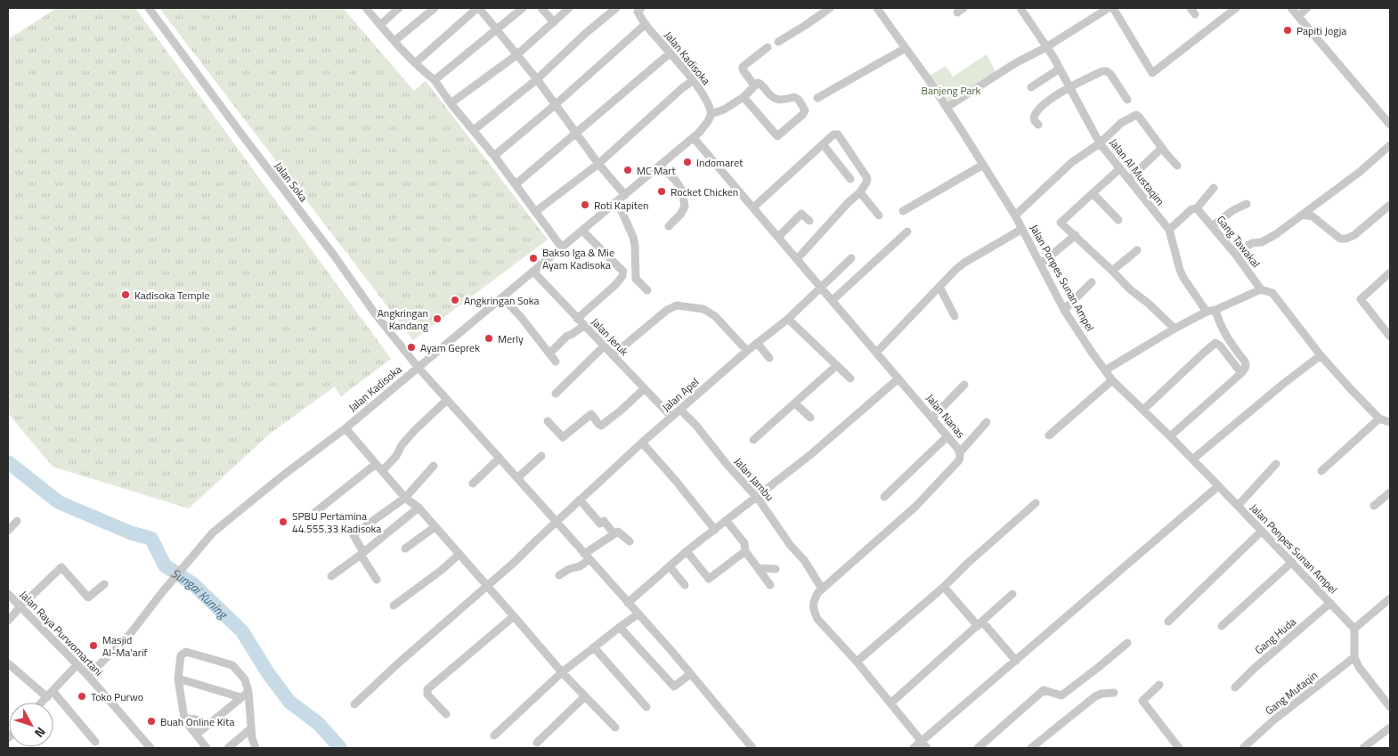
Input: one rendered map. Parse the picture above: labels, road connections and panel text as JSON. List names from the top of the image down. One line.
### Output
{"streets":{"street":["Jalan Kadisoka","Jalan Al Mustaqim","Jalan Soka","Gang Tawakal","Jalan Ponpes Sunan Ampel","Jalan Jeruk","Jalan Apel","Jalan Nanas","Jalan Jambu","Jalan Raya Purwomartani","Gang Huda","Gang Mutaqin"]},"crossings":[["Jalan Kadisoka","Jalan Soka"],["Jalan Kadisoka","Jalan Jeruk"],["Jalan Kadisoka","Jalan Nanas"],["Jalan Kadisoka","Jalan Raya Purwomartani"],["Jalan Soka","Jalan Apel"],["Jalan Ponpes Sunan Ampel","Gang Huda"],["Jalan Jeruk","Jalan Apel"],["Jalan Apel","Jalan Nanas"],["Jalan Apel","Jalan Jambu"],["Jalan Nanas","Jalan Jambu"]],"water":["Sungai Kuning"],"parks":["Banjeng Park"],"places":["Papiti Jogja","Indomaret","MC Mart","Rocket Chicken","Roti Kapiten","Bakso Iga & Mie Ayam Kadisoka","Kadisoka Temple","Angkringan Soka","Angkringan Kandang","Merly","Ayam Geprek","SPBU Pertamina 44.555.33 Kadisoka","Masjid Al-Ma'arif","Toko Purwo","Buah Online Kita"],"north":"bottom right"}
